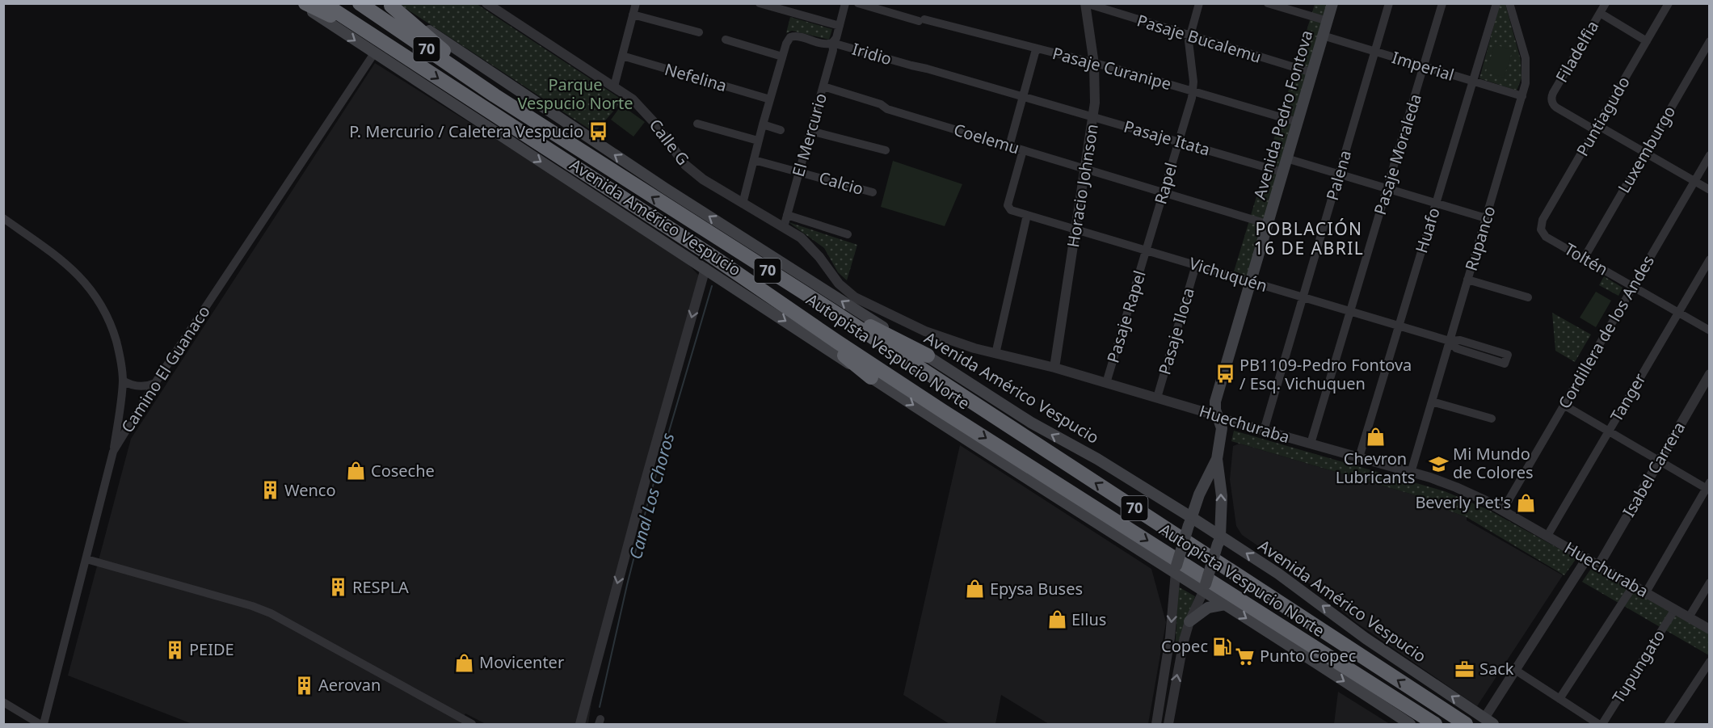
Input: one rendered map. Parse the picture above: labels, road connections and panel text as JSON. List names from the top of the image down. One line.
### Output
{"streets":{"highway":["70","Autopista Vespucio Norte"],"main road":["Avenida Pedro Fontova","Avenida Américo Vespucio"],"street":["Pasaje Bucalemu","Filadelfia","Iridio","Imperial","Pasaje Curanipe","Nefelina","Puntiagudo","El Mercurio","Pasaje Itata","Coelemu","Calle G","Luxemburgo","Pasaje Moraleda","Palena","Calcio","Rapel","Horacio Johnson","Huafo","Rupanco","Toltén","Vichuquén","Pasaje Rapel","Pasaje Iloca","Cordillera de los Andes","Camino El Guanaco","Tanger","Huechuraba","Isabel Carrera","Tupungato"]},"crossings":[["Pasaje Bucalemu","Avenida Pedro Fontova"],["Pasaje Bucalemu","Rapel"],["Pasaje Bucalemu","Horacio Johnson"],["Filadelfia","Puntiagudo"],["Iridio","El Mercurio"],["Iridio","Pasaje Itata"],["Imperial","Avenida Pedro Fontova"],["Imperial","Pasaje Moraleda"],["Imperial","Palena"],["Imperial","Huafo"],["Imperial","Rupanco"],["Pasaje Curanipe","Avenida Pedro Fontova"],["Pasaje Curanipe","Rapel"],["Pasaje Curanipe","Horacio Johnson"],["Avenida Pedro Fontova","Pasaje Itata"],["Avenida Pedro Fontova","Coelemu"],["Avenida Pedro Fontova","Avenida Américo Vespucio"],["Avenida Pedro Fontova","Vichuquén"],["Avenida Pedro Fontova","Huechuraba"],["Puntiagudo","Toltén"],["El Mercurio","Coelemu"],["El Mercurio","Calle G"],["El Mercurio","Calcio"],["El Mercurio","Huechuraba"],["Pasaje Itata","Rapel"],["Pasaje Itata","Horacio Johnson"],["Coelemu","Rapel"],["Coelemu","Horacio Johnson"],["Coelemu","Vichuquén"],["Calle G","Huechuraba"],["Luxemburgo","Toltén"],["Pasaje Moraleda","Vichuquén"],["Pasaje Moraleda","Huechuraba"],["Palena","Vichuquén"],["Palena","Huechuraba"],["Rapel","Vichuquén"],["Rapel","Pasaje Rapel"],["Horacio Johnson","Vichuquén"],["Horacio Johnson","Huechuraba"],["Avenida Américo Vespucio","Camino El Guanaco"],["Huafo","Vichuquén"],["Huafo","Huechuraba"],["Rupanco","Vichuquén"],["Rupanco","Huechuraba"],["Toltén","Cordillera de los Andes"],["Toltén","Tanger"],["Vichuquén","Pasaje Rapel"],["Vichuquén","Pasaje Iloca"],["Pasaje Rapel","Huechuraba"],["Pasaje Iloca","Huechuraba"],["Cordillera de los Andes","Huechuraba"],["Tanger","Huechuraba"],["Huechuraba","Isabel Carrera"],["Huechuraba","Tupungato"]],"districts":["POBLACIÓN 16 DE ABRIL"],"water":["Canal Los Choros"],"parks":["Parque Vespucio Norte"],"places":{"bus stop":["P. Mercurio / Caletera Vespucio","PB1109-Pedro Fontova / Esq. Vichuquen"],"shop":["Chevron Lubricants","Coseche","Beverly Pet's","Epysa Buses","Ellus","Movicenter"],"school or university":["Mi Mundo de Colores"],"building":["Wenco","RESPLA","PEIDE","Aerovan"],"fuel station":["Copec"],"supermarket":["Punto Copec"],"office":["Sack"]}}
